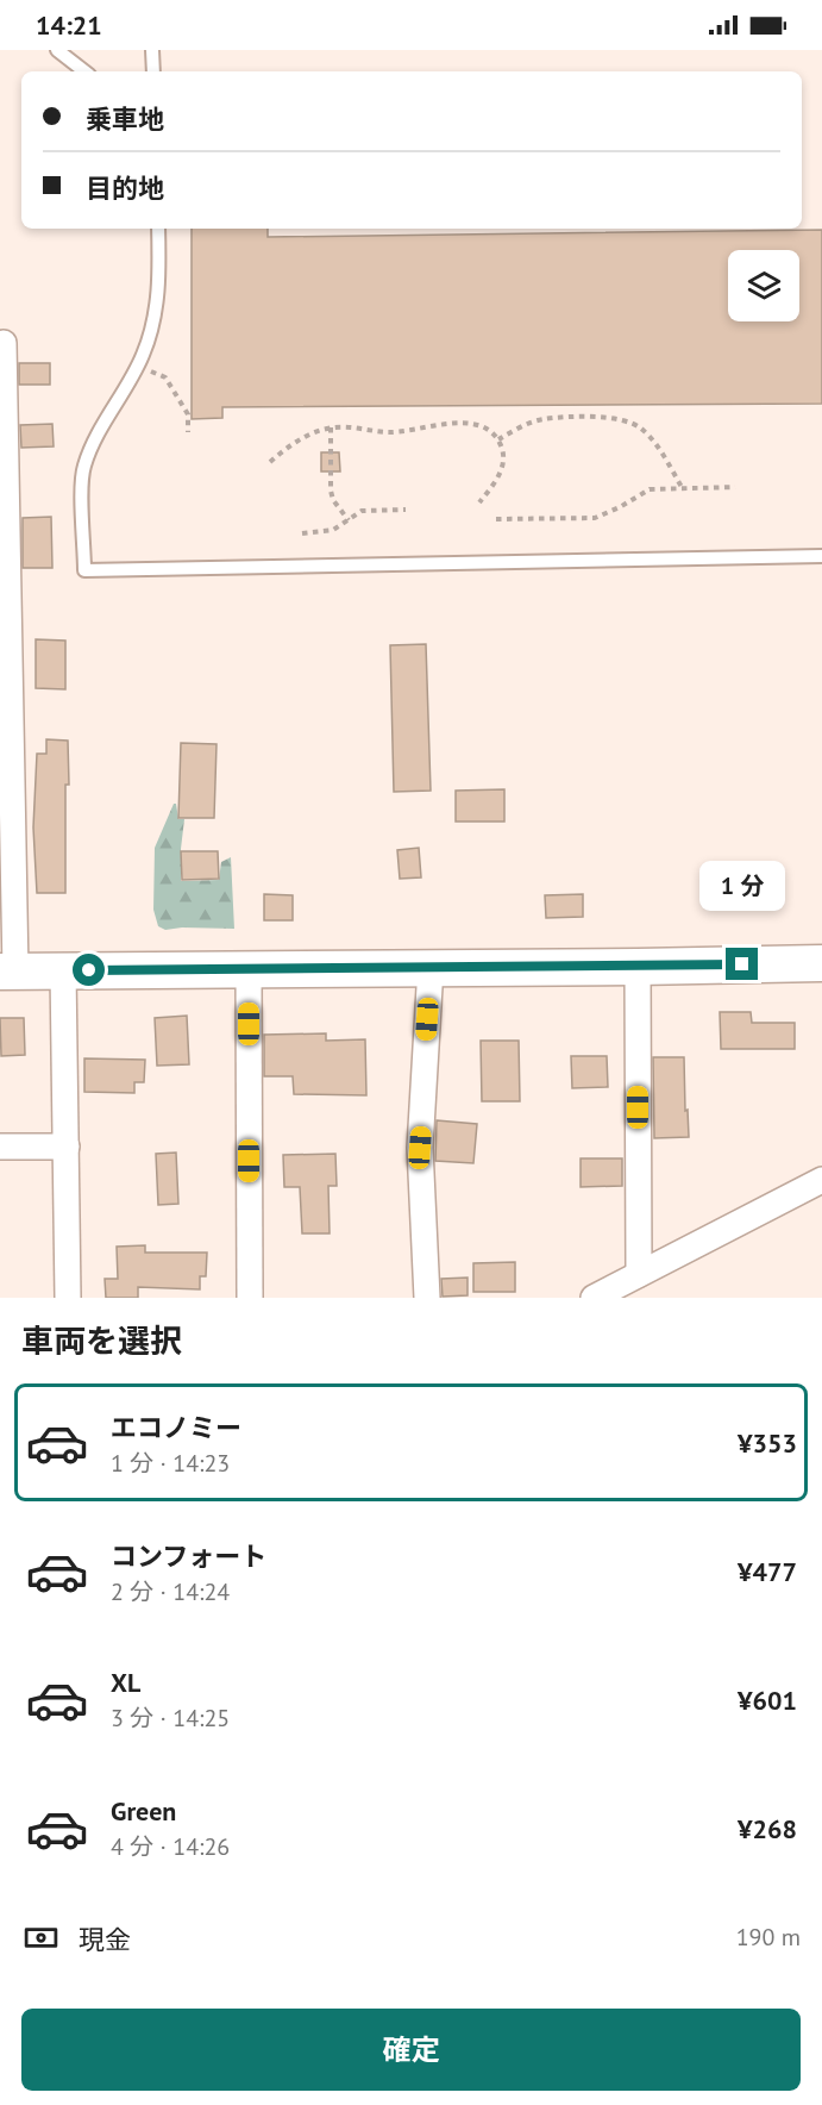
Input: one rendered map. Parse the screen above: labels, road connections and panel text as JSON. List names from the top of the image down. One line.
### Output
{"page":{"status":"14:21","banner":["乗車地","目的地"],"bubble":"1 分","heading":"車両を選択","list":[{"name":"エコノミー","note":"1 分 · 14:23","value":"¥353"},{"name":"コンフォート","note":"2 分 · 14:24","value":"¥477"},{"name":"XL","note":"3 分 · 14:25","value":"¥601"},{"name":"Green","note":"4 分 · 14:26","value":"¥268"}],"pay":["現金","190 m"],"buttons":"確定"}}
